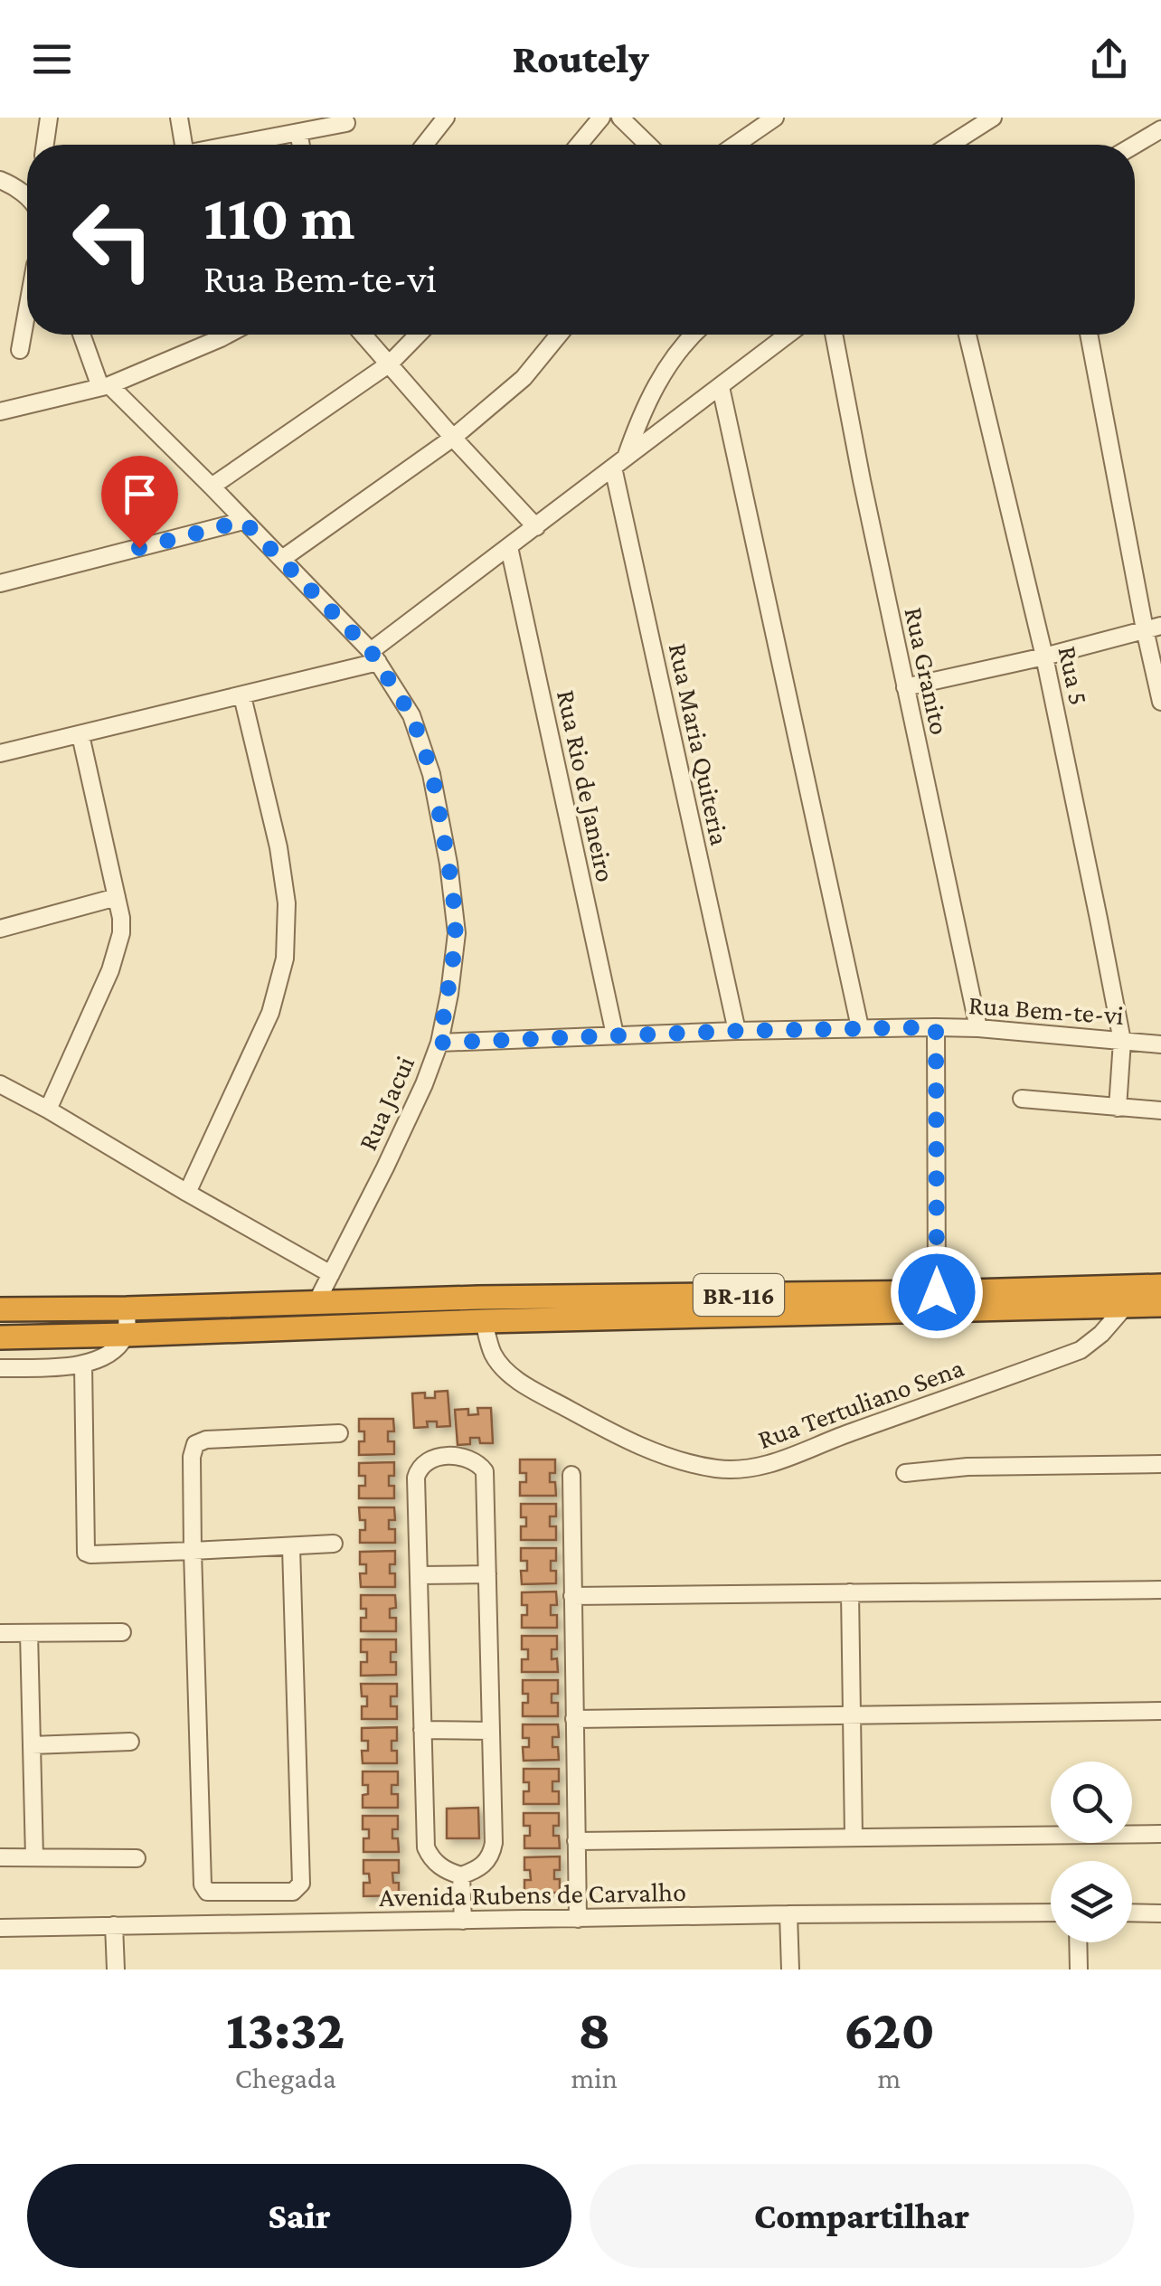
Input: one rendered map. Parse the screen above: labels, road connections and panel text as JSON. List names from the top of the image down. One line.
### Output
{"streets":{"highway":["BR-116"],"street":["Rua Granito","Rua 5","Rua Maria Quiteria","Rua Rio de Janeiro","Rua Bem-te-vi","Rua Jacui","Rua Tertuliano Sena","Avenida Rubens de Carvalho"]},"crossings":[["Rua Granito","Rua Bem-te-vi"],["Rua 5","Rua Bem-te-vi"],["Rua Maria Quiteria","Rua Bem-te-vi"],["Rua Rio de Janeiro","Rua Bem-te-vi"],["Rua Bem-te-vi","Rua Jacui"],["Rua Jacui","BR-116"]],"page":{"header":"Routely","turn":["110 m","Rua Bem-te-vi"],"eta":["13:32","Chegada","8","min","620","m"],"buttons":["Sair","Compartilhar"]}}
